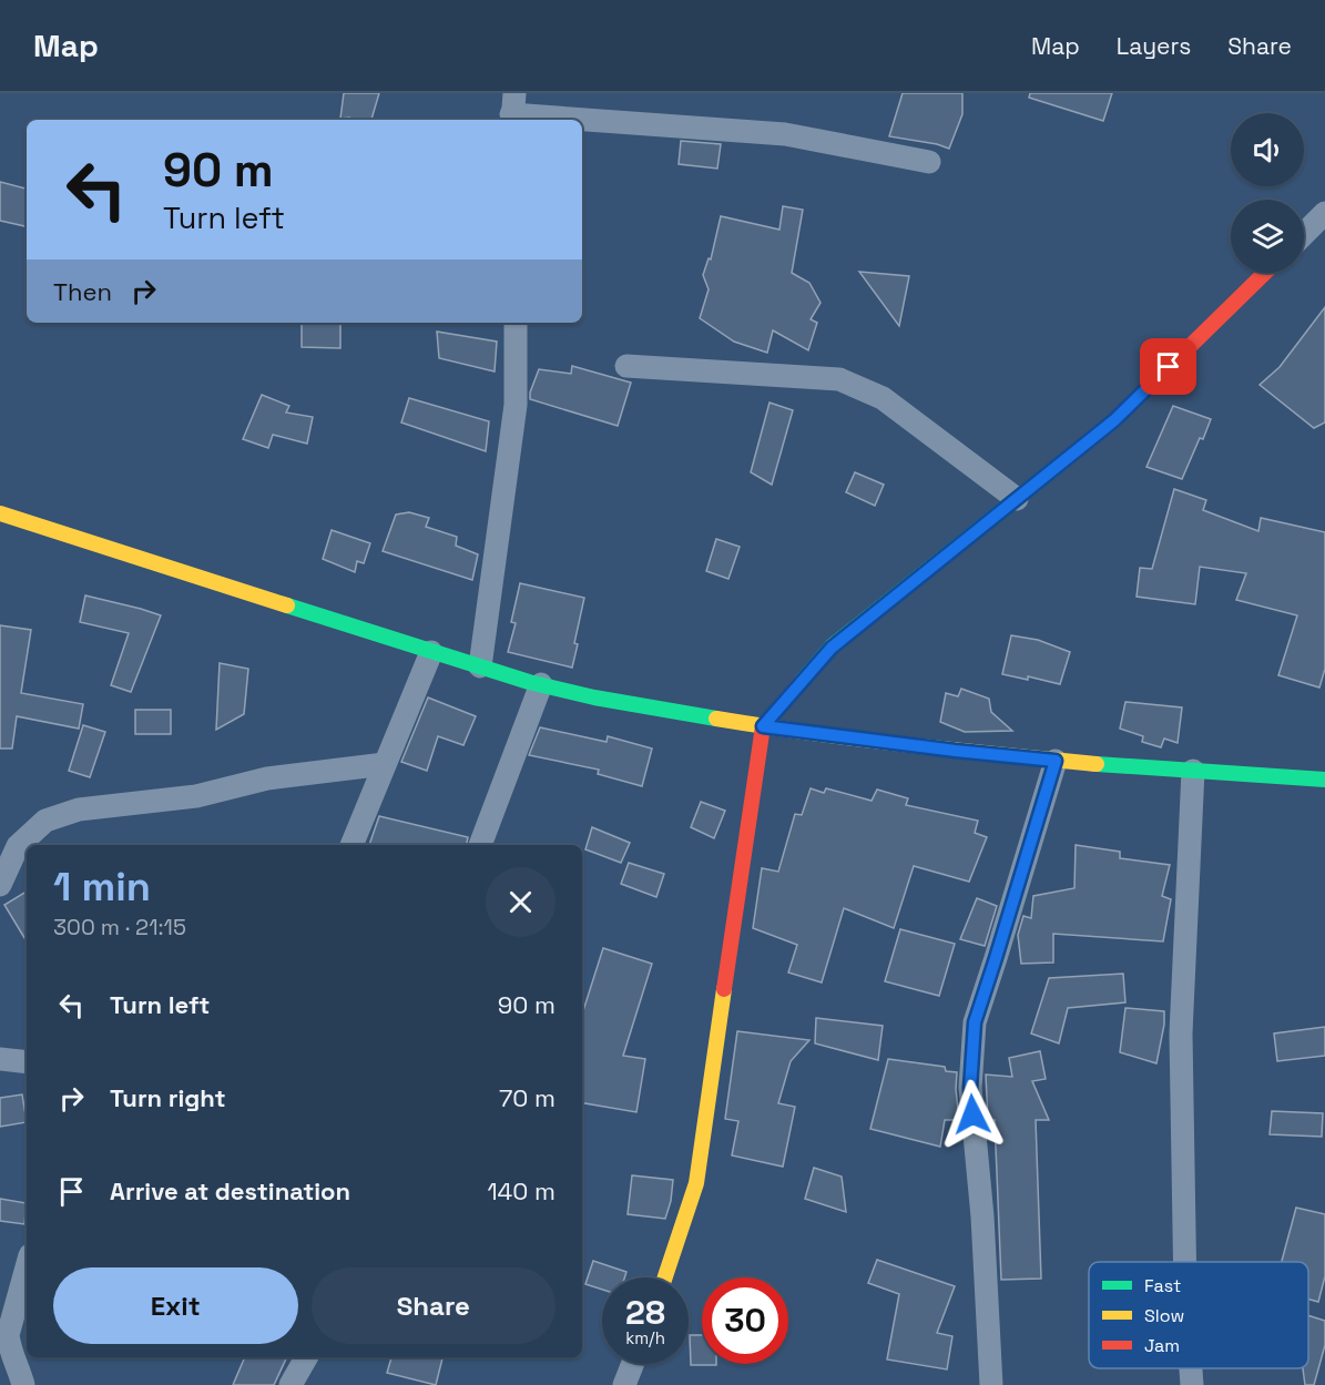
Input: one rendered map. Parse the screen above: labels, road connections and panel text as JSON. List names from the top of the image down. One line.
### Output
{"legend":["Fast","Slow","Jam"],"page":{"header":"Map","nav":["Map","Layers","Share"],"turn":["90 m","Turn left"],"then":"Then","heading":["1 min","300 m · 21:15"],"list":[{"name":"Turn left","value":"90 m"},{"name":"Turn right","value":"70 m"},{"name":"Arrive at destination","value":"140 m"}],"buttons":["Exit","Share"],"speed":"28 km/h","limit":"30"}}
